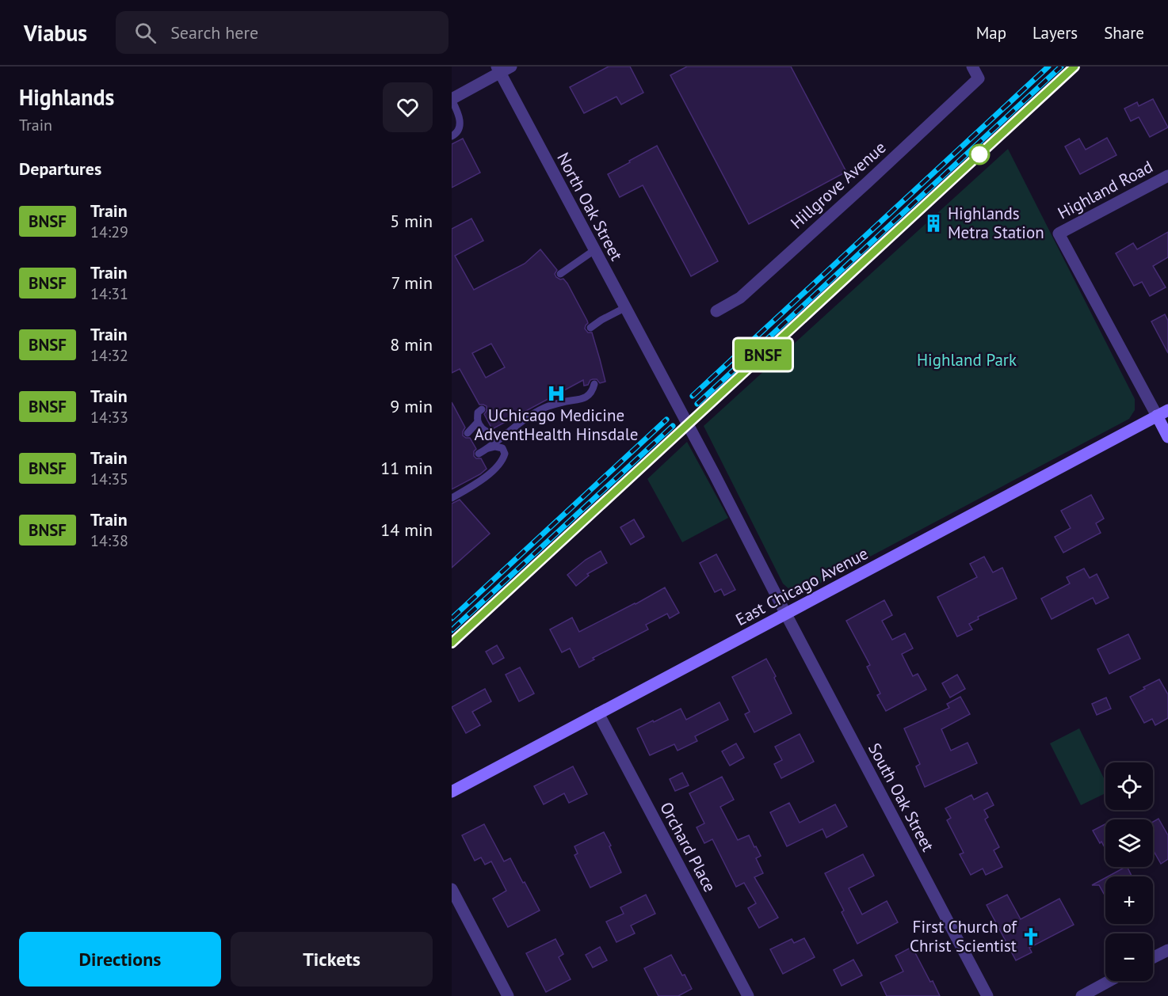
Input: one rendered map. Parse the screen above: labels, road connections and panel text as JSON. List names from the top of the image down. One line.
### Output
{"streets":{"main road":["East Chicago Avenue"],"street":["Hillgrove Avenue","Highland Road","North Oak Street","South Oak Street","Orchard Place"]},"crossings":[["Highland Road","East Chicago Avenue"],["North Oak Street","East Chicago Avenue"],["North Oak Street","South Oak Street"],["East Chicago Avenue","South Oak Street"],["East Chicago Avenue","Orchard Place"]],"parks":["Highland Park"],"places":{"building":["Highlands Metra Station"],"hospital":["UChicago Medicine AdventHealth Hinsdale"],"church":["First Church of Christ Scientist"]},"page":{"header":"Viabus","search":"Search here","nav":["Map","Layers","Share"],"heading":[["Highlands","Train"],"Departures"],"on_map":"BNSF","list":[{"mark":"BNSF","name":"Train","note":"14:29","value":"5 min"},{"mark":"BNSF","name":"Train","note":"14:31","value":"7 min"},{"mark":"BNSF","name":"Train","note":"14:32","value":"8 min"},{"mark":"BNSF","name":"Train","note":"14:33","value":"9 min"},{"mark":"BNSF","name":"Train","note":"14:35","value":"11 min"},{"mark":"BNSF","name":"Train","note":"14:38","value":"14 min"}],"map_buttons":["+","−"],"buttons":["Directions","Tickets"]}}
